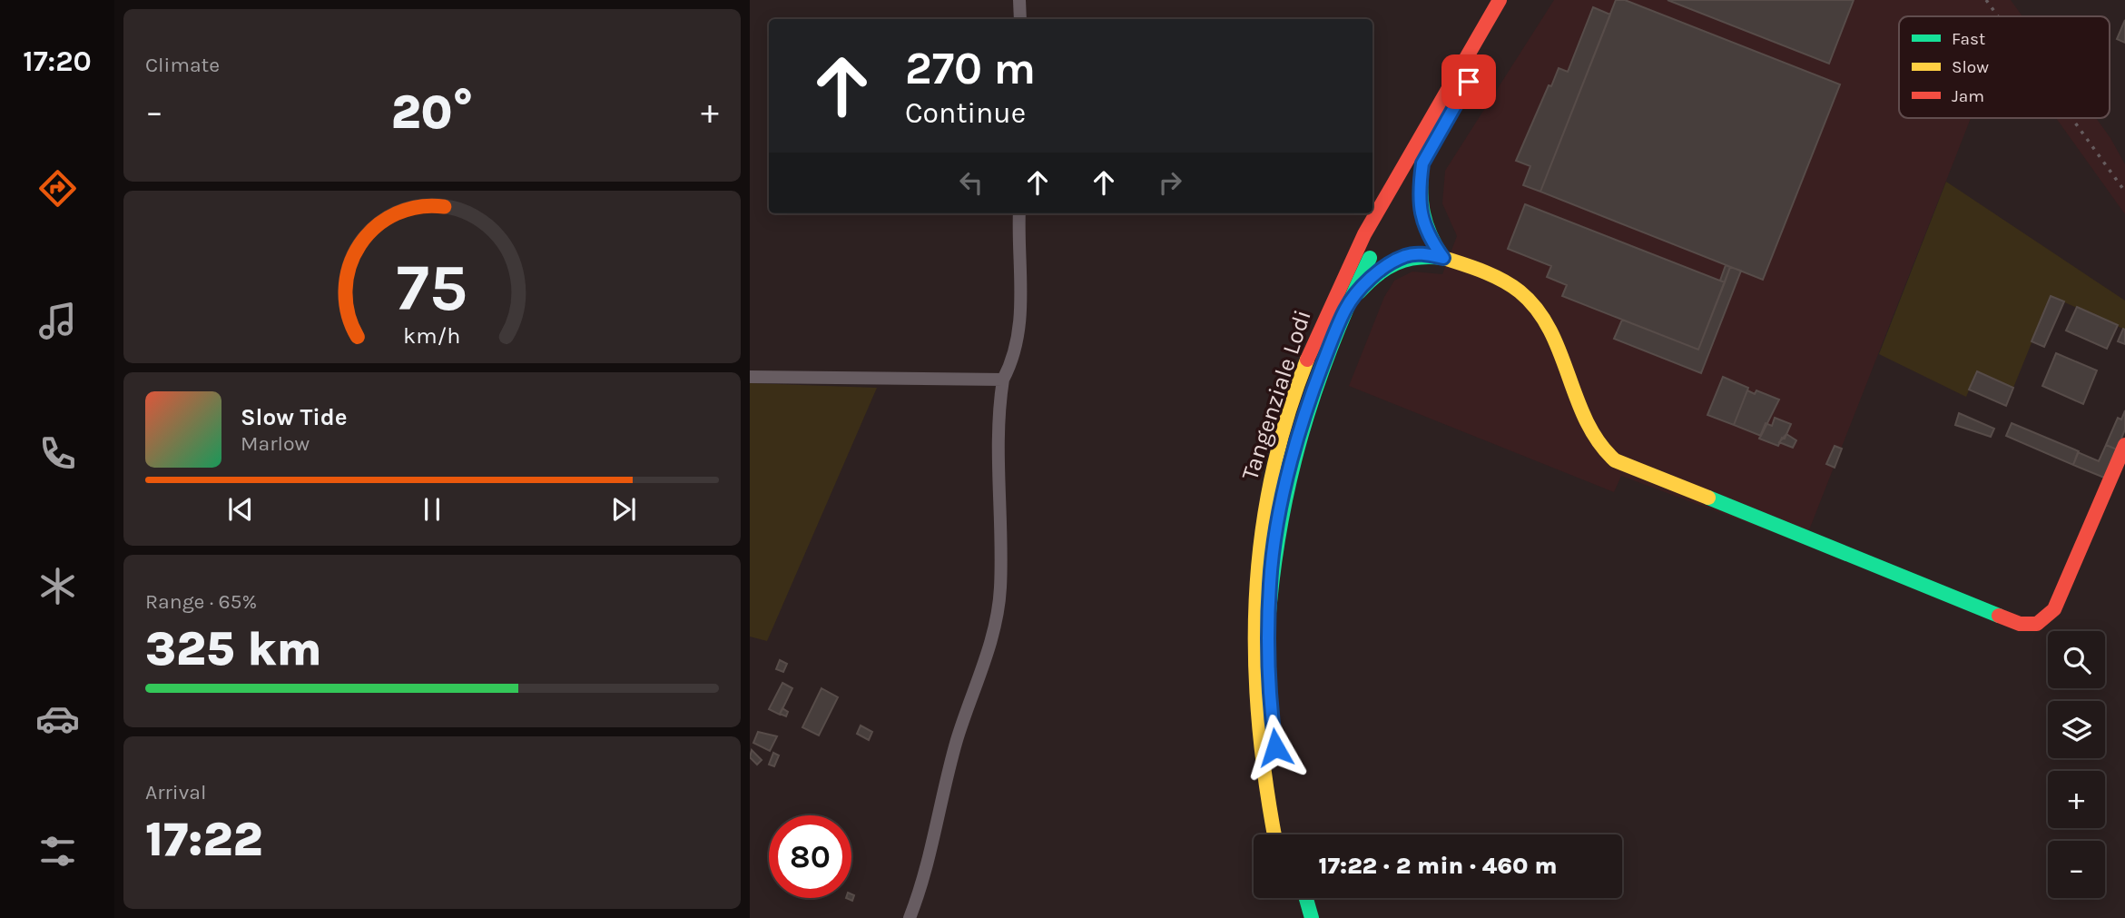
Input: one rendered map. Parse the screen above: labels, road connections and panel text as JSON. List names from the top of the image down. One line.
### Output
{"streets":{"main road":["Tangenziale Lodi"]},"legend":["Fast","Slow","Jam"],"page":{"tabs":"17:20","tile":["Climate",["Range · 65%","325 km"],["Arrival","17:22"]],"turn":["270 m","Continue"],"heat":["−","20°","+"],"song":["Slow Tide","Marlow"],"map_buttons":["+","−"],"limit":"80","trip":"17:22 · 2 min · 460 m","gauge":["75","km/h"]}}
